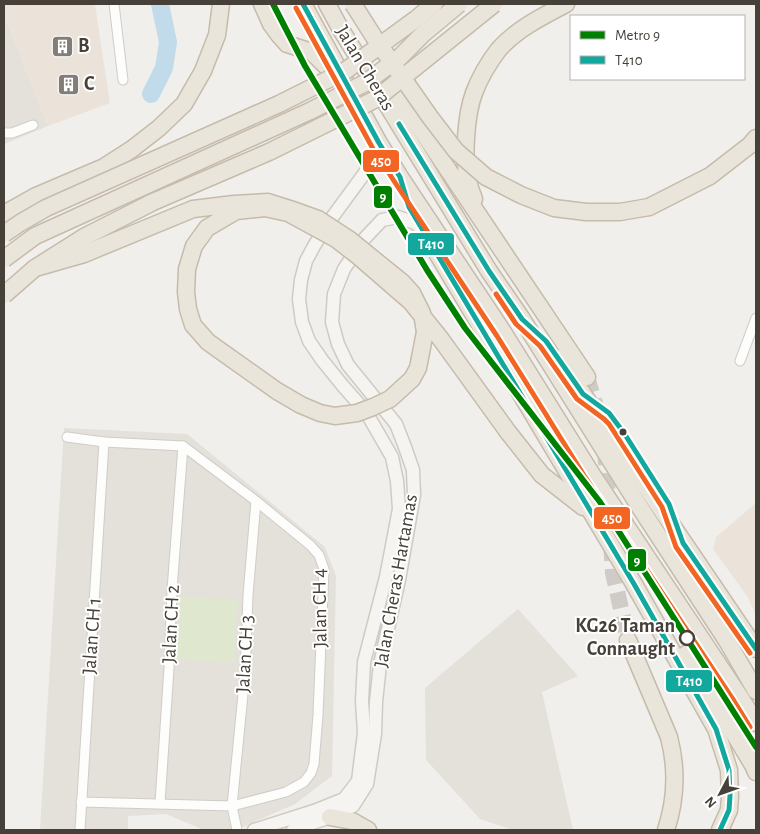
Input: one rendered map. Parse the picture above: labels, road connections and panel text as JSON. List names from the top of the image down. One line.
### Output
{"streets":{"highway":["Jalan Cheras"],"street":["Jalan Cheras Hartamas","Jalan CH 4","Jalan CH 2","Jalan CH 1","Jalan CH 3"]},"crossings":[["Jalan Cheras","Jalan Cheras Hartamas"],["Jalan CH 4","Jalan CH 2"],["Jalan CH 4","Jalan CH 1"],["Jalan CH 4","Jalan CH 3"]],"places":{"building":["B","C"],"other":["KG26 Taman Connaught"]},"lines":["metro line 9","transit line T410","transit line 450"],"legend":["Metro 9","T410"],"north":"bottom left"}
